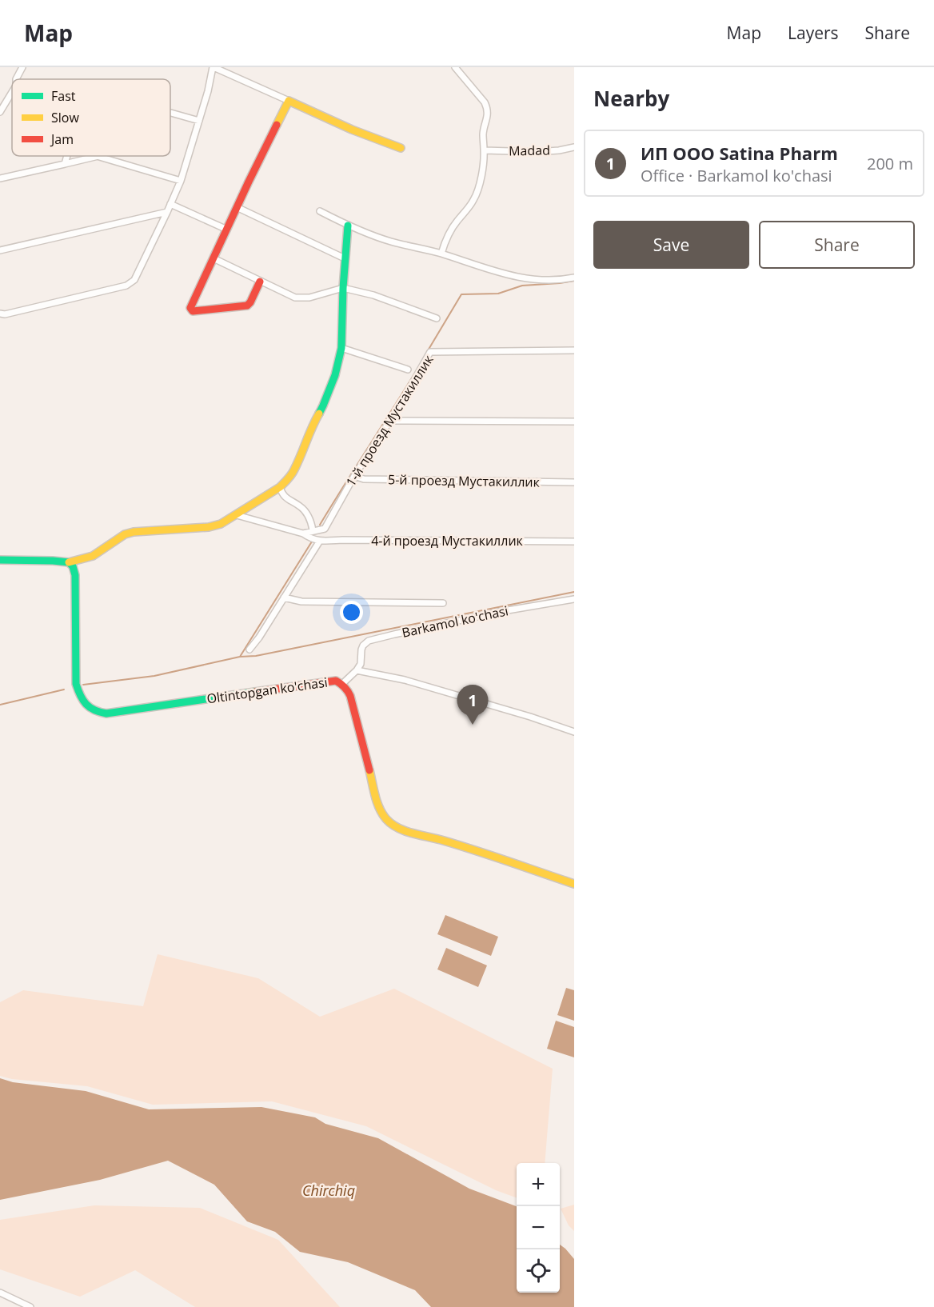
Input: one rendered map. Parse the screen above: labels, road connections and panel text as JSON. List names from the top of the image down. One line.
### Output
{"streets":{"street":["Madad","1-й проезд Мустакиллик","5-й проезд Мустакиллик","4-й проезд Мустакиллик","Barkamol ko'chasi","Oltintopgan ko'chasi"]},"crossings":[["1-й проезд Мустакиллик","5-й проезд Мустакиллик"]],"water":["Chirchiq"],"legend":["Fast","Slow","Jam"],"page":{"header":"Map","nav":["Map","Layers","Share"],"heading":"Nearby","list":[{"mark":"1","name":"ИП ООО Satina Pharm","note":"Office · Barkamol ko'chasi","value":"200 m"}],"buttons":["Save","Share"],"pins":"1","map_buttons":["+","−"]}}
